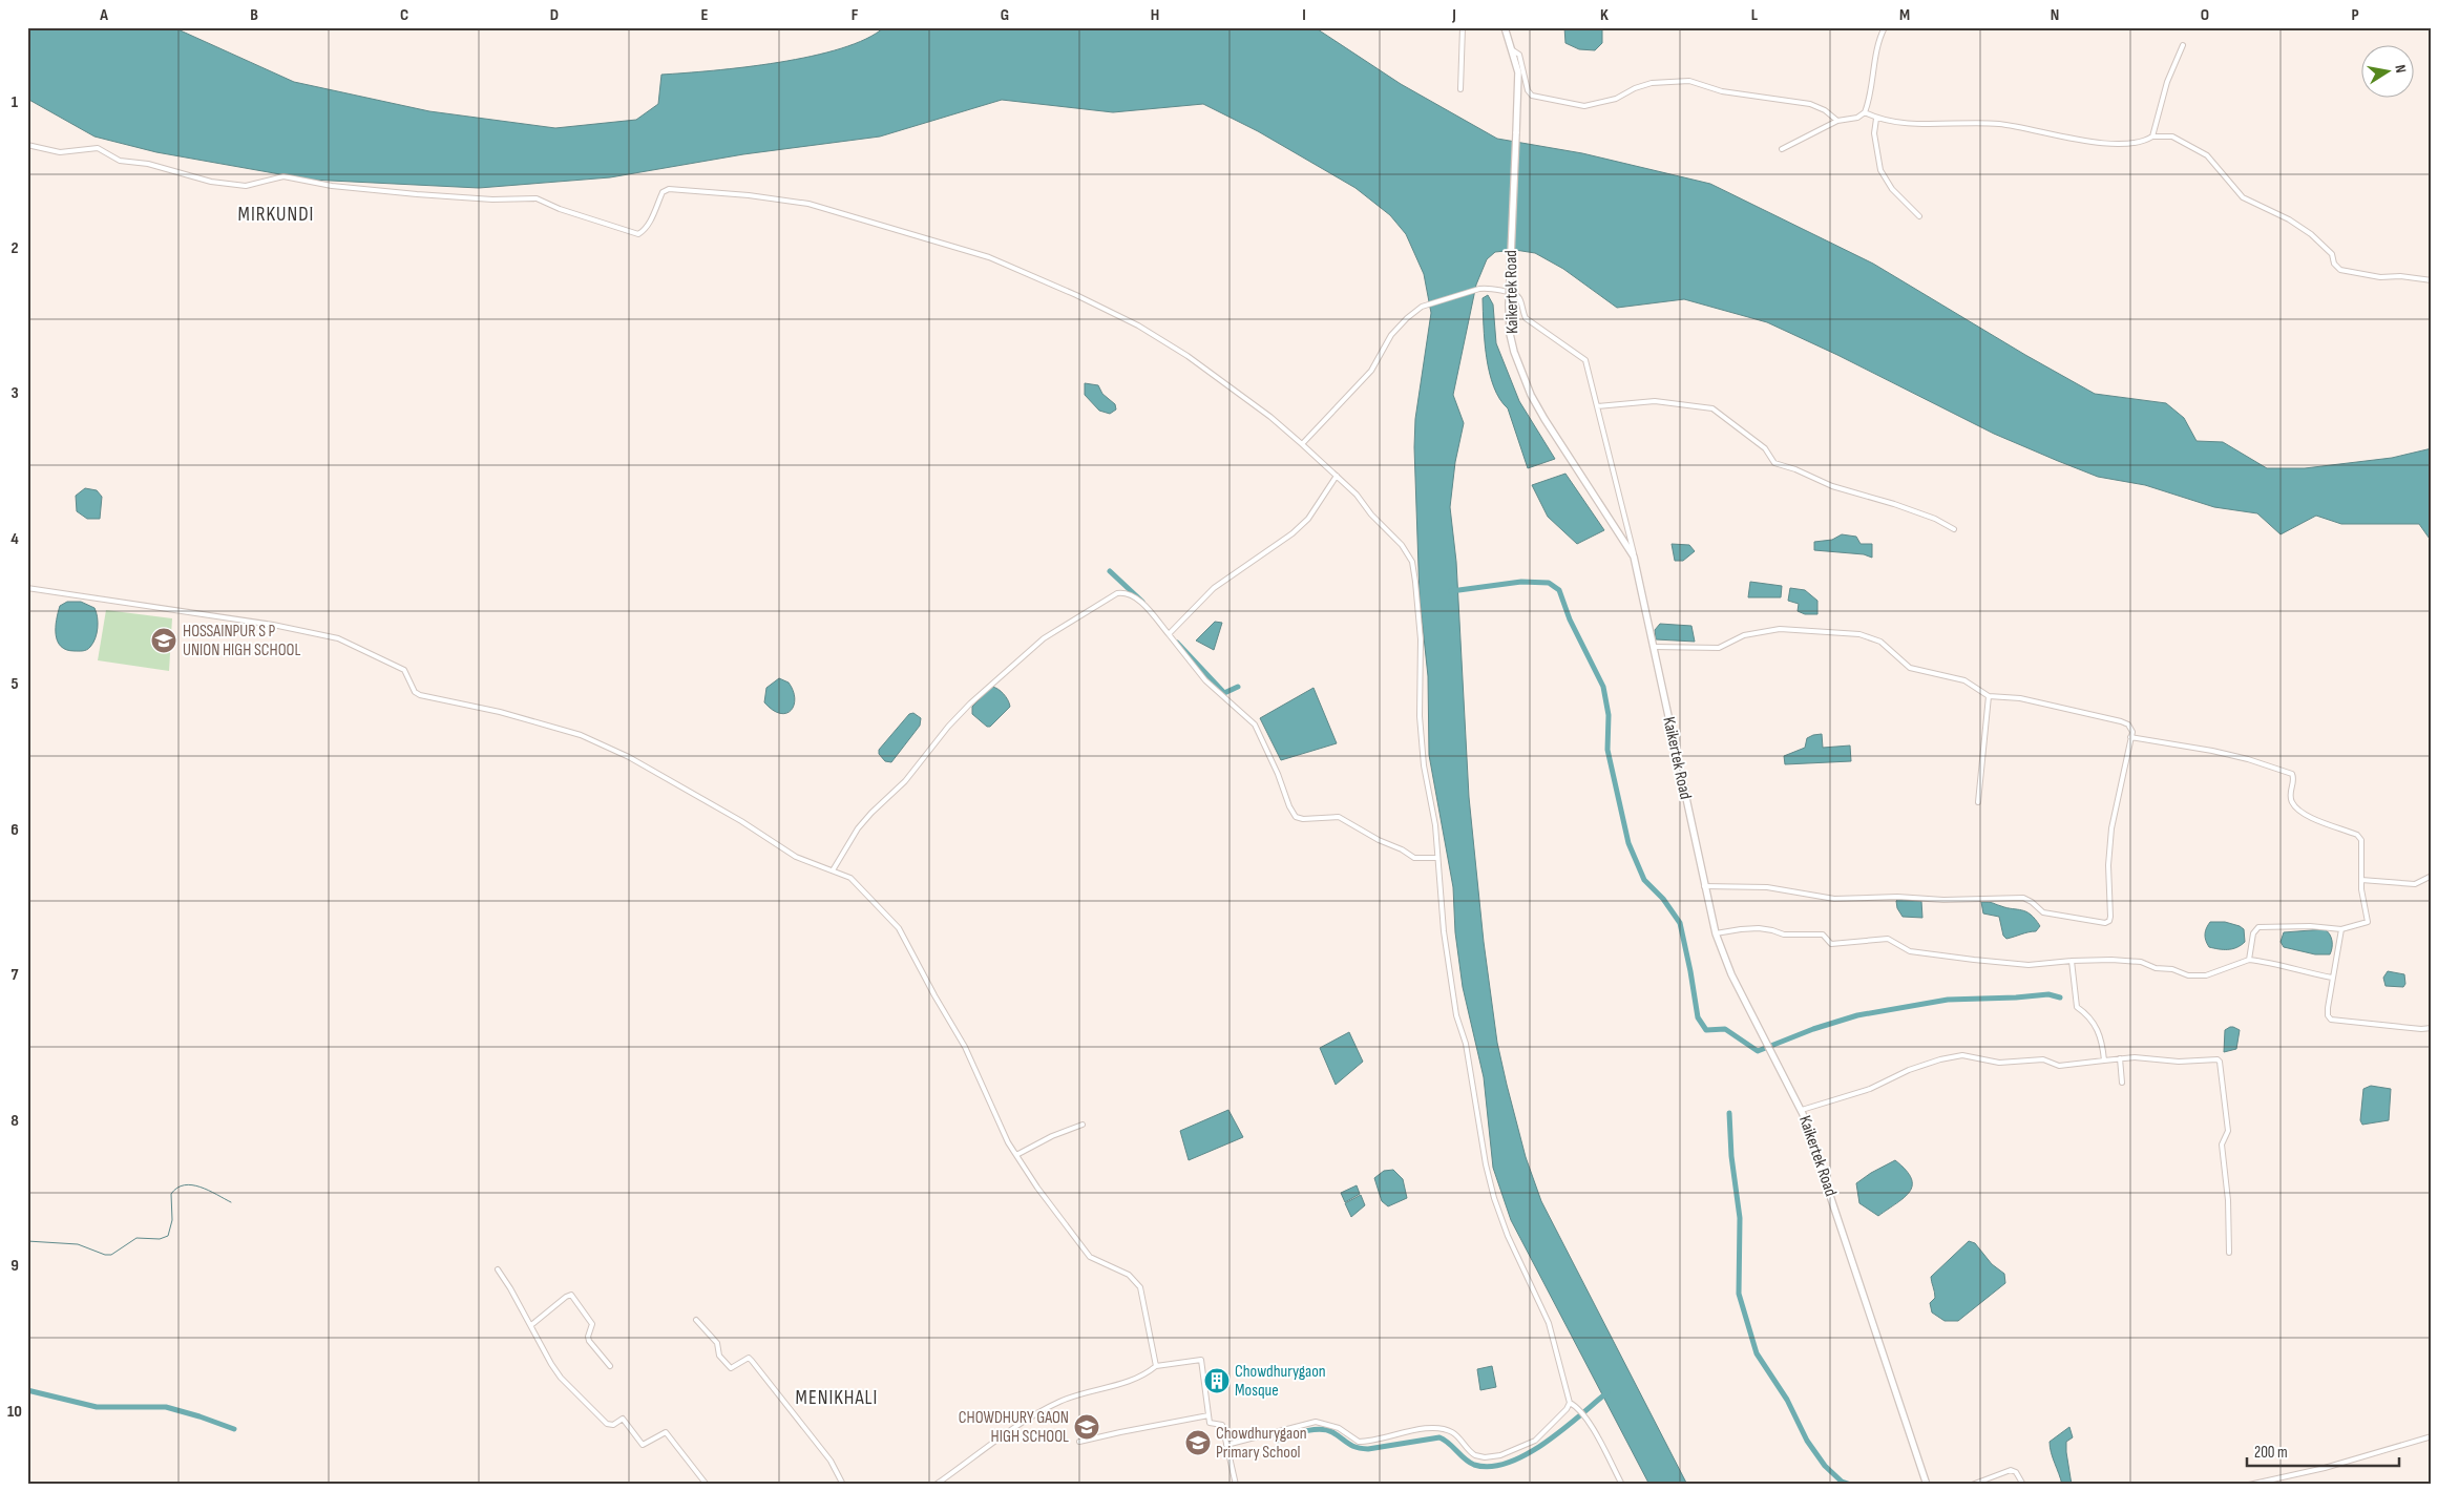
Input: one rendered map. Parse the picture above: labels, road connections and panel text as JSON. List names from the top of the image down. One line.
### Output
{"streets":{"main road":["Kaikertek Road"]},"districts":["MIRKUNDI","MENIKHALI"],"places":{"school or university":["HOSSAINPUR S P UNION HIGH SCHOOL","CHOWDHURY GAON HIGH SCHOOL","Chowdhurygaon Primary School"],"building":["Chowdhurygaon Mosque"]},"scale_bar":"200 m","north":"right","grid":{"columns":["A","B","C","D","E","F","G","H","I","J","K","L","M","N","O","P"],"rows":["1","2","3","4","5","6","7","8","9","10"]}}
